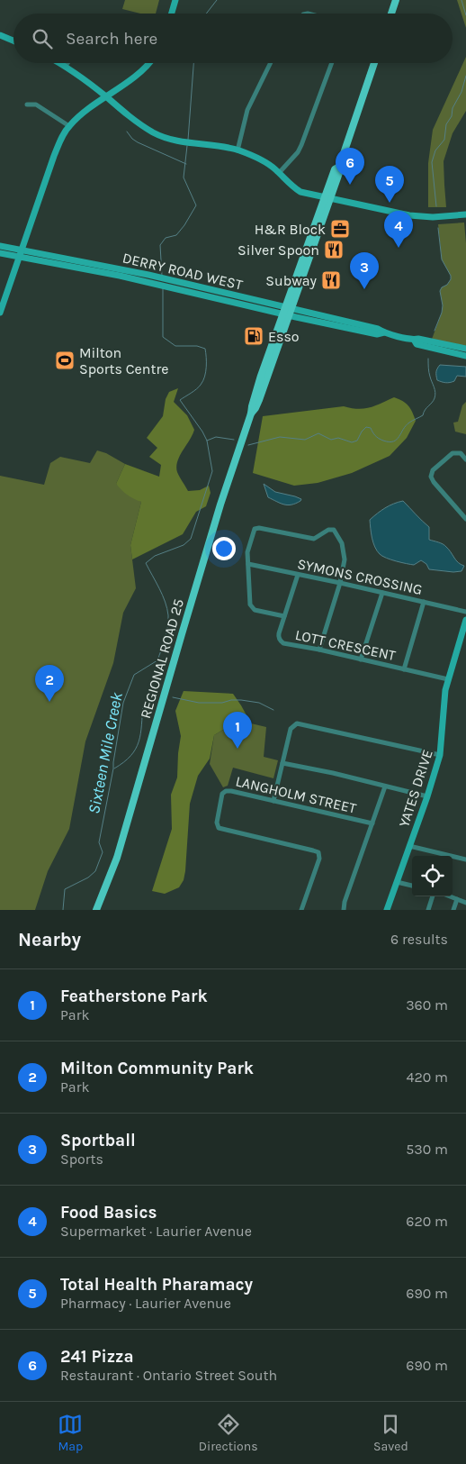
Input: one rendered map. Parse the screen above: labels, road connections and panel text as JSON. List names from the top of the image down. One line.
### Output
{"streets":{"main road":["REGIONAL ROAD 25"],"street":["DERRY ROAD WEST","SYMONS CROSSING","LOTT CRESCENT","YATES DRIVE","LANGHOLM STREET"]},"crossings":[["DERRY ROAD WEST","REGIONAL ROAD 25"],["SYMONS CROSSING","LOTT CRESCENT"],["LOTT CRESCENT","YATES DRIVE"]],"water":["Sixteen Mile Creek"],"places":{"office":["H&R Block"],"restaurant":["Silver Spoon","Subway"],"fuel station":["Esso"],"sports":["Milton Sports Centre"]},"page":{"search":"Search here","pins":["6","5","4","3","2","1"],"heading":["Nearby","6 results"],"list":[{"mark":"1","name":"Featherstone Park","note":"Park","value":"360 m"},{"mark":"2","name":"Milton Community Park","note":"Park","value":"420 m"},{"mark":"3","name":"Sportball","note":"Sports","value":"530 m"},{"mark":"4","name":"Food Basics","note":"Supermarket · Laurier Avenue","value":"620 m"},{"mark":"5","name":"Total Health Pharamacy","note":"Pharmacy · Laurier Avenue","value":"690 m"},{"mark":"6","name":"241 Pizza","note":"Restaurant · Ontario Street South","value":"690 m"}],"nav":["Map","Directions","Saved"]}}
